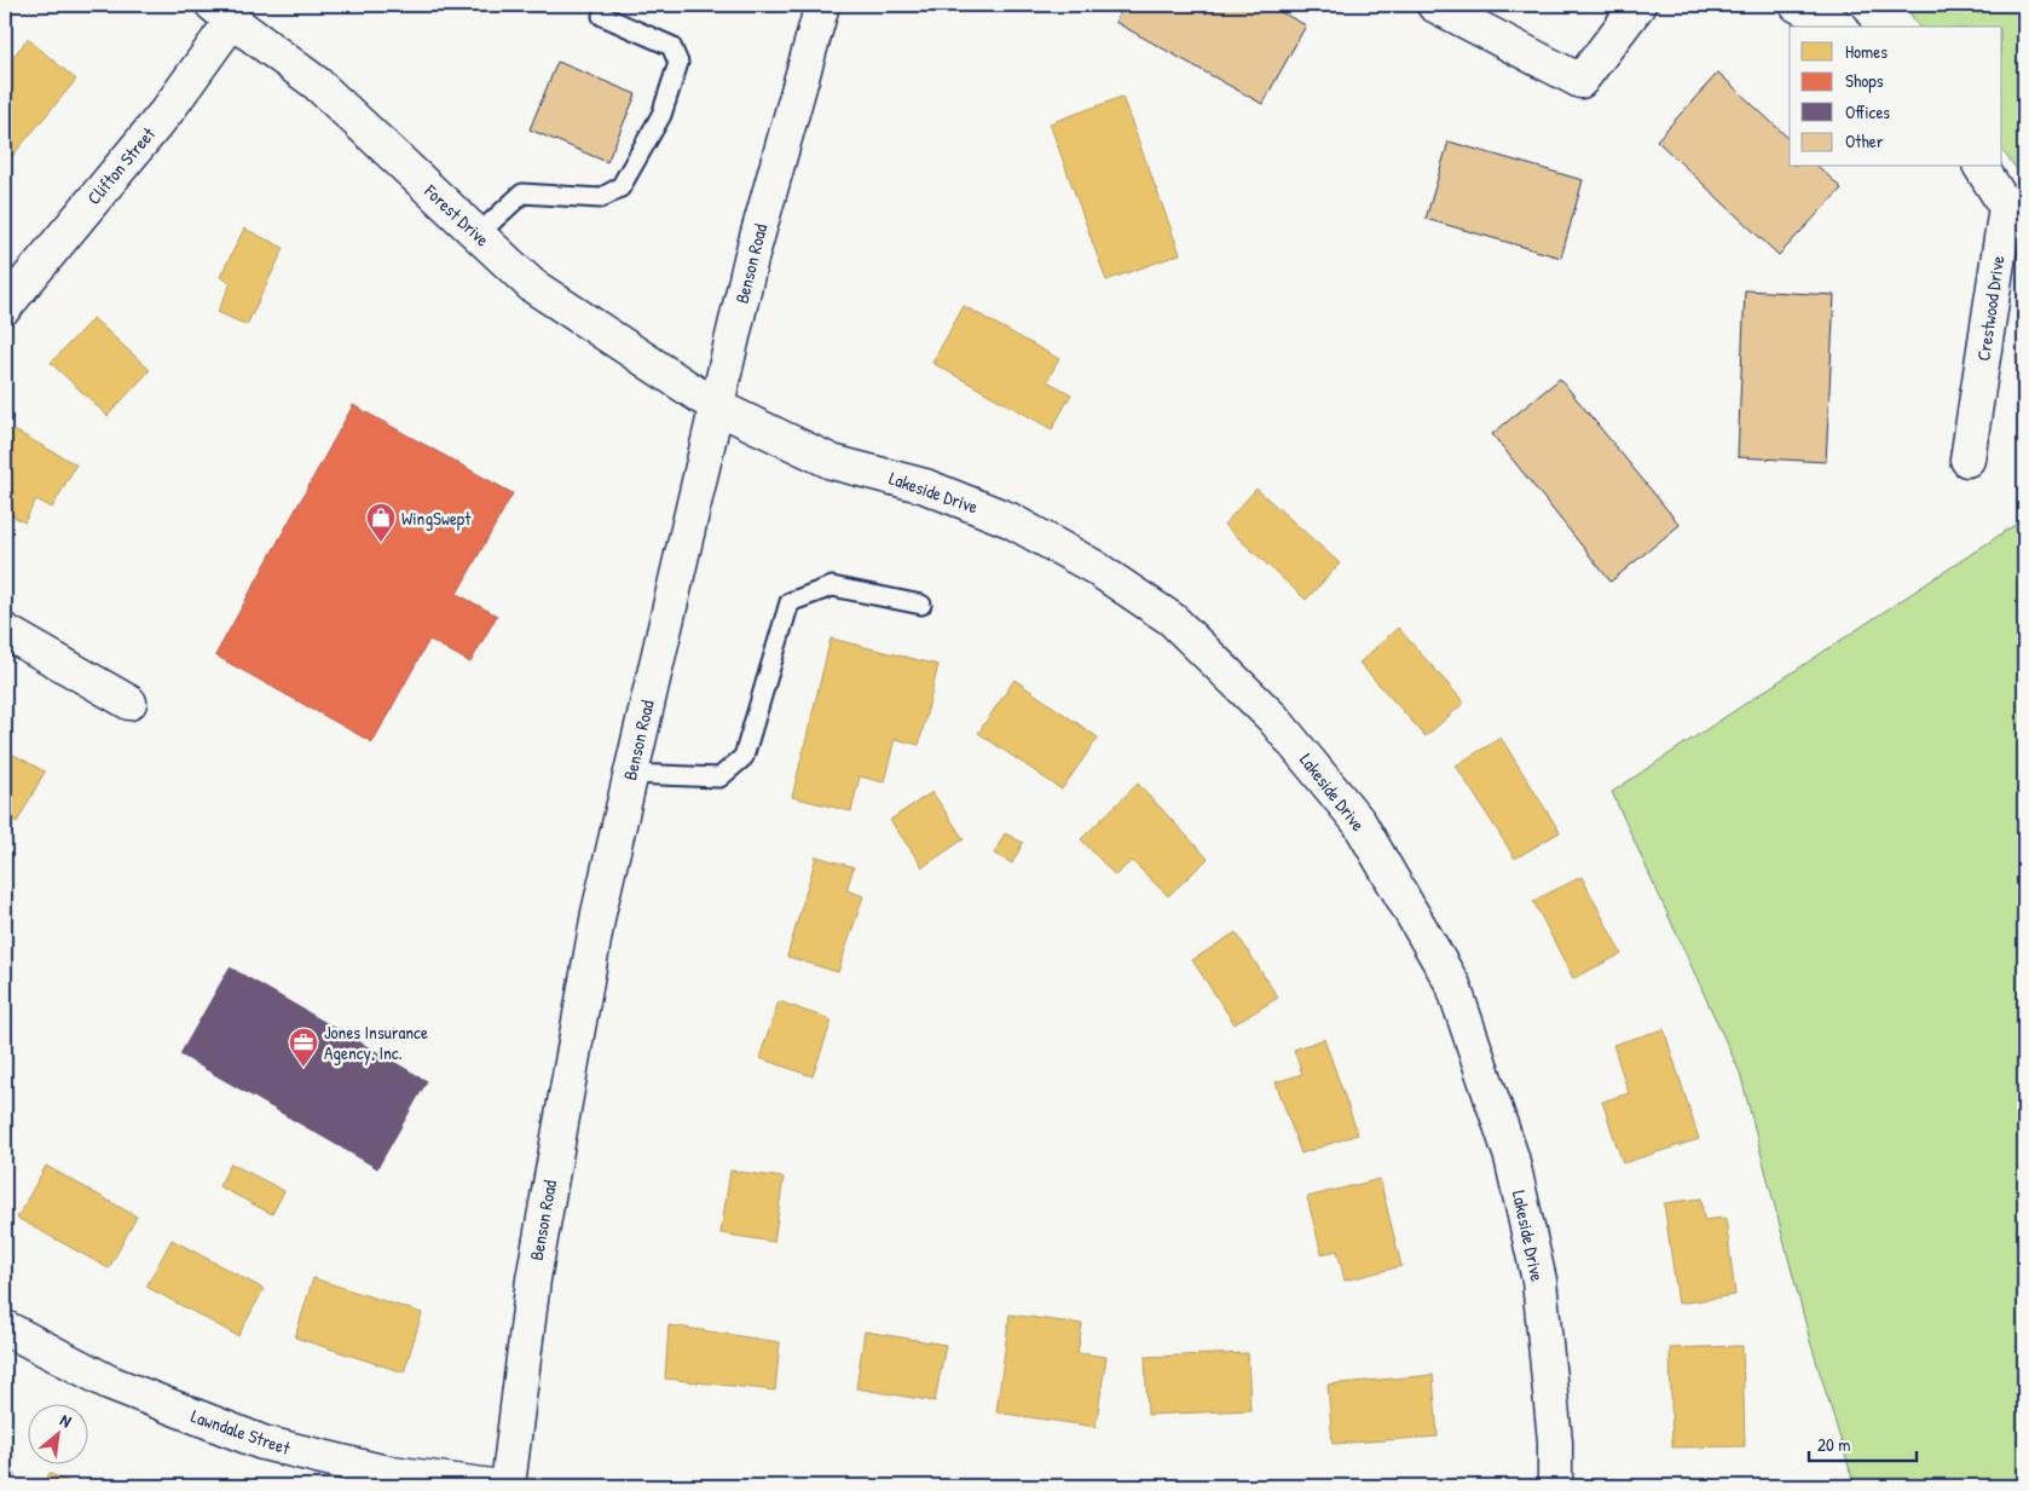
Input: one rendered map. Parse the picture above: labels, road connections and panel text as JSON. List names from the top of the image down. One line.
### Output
{"streets":{"street":["Clifton Street","Forest Drive","Benson Road","Crestwood Drive","Lakeside Drive","Lawndale Street"]},"crossings":[["Clifton Street","Forest Drive"],["Forest Drive","Benson Road"],["Forest Drive","Lakeside Drive"],["Benson Road","Lakeside Drive"]],"places":{"shop":["WingSwept"],"office":["Jones Insurance Agency, Inc."]},"legend":["Homes","Shops","Offices","Other"],"scale_bar":"20 m","north":"top right"}
